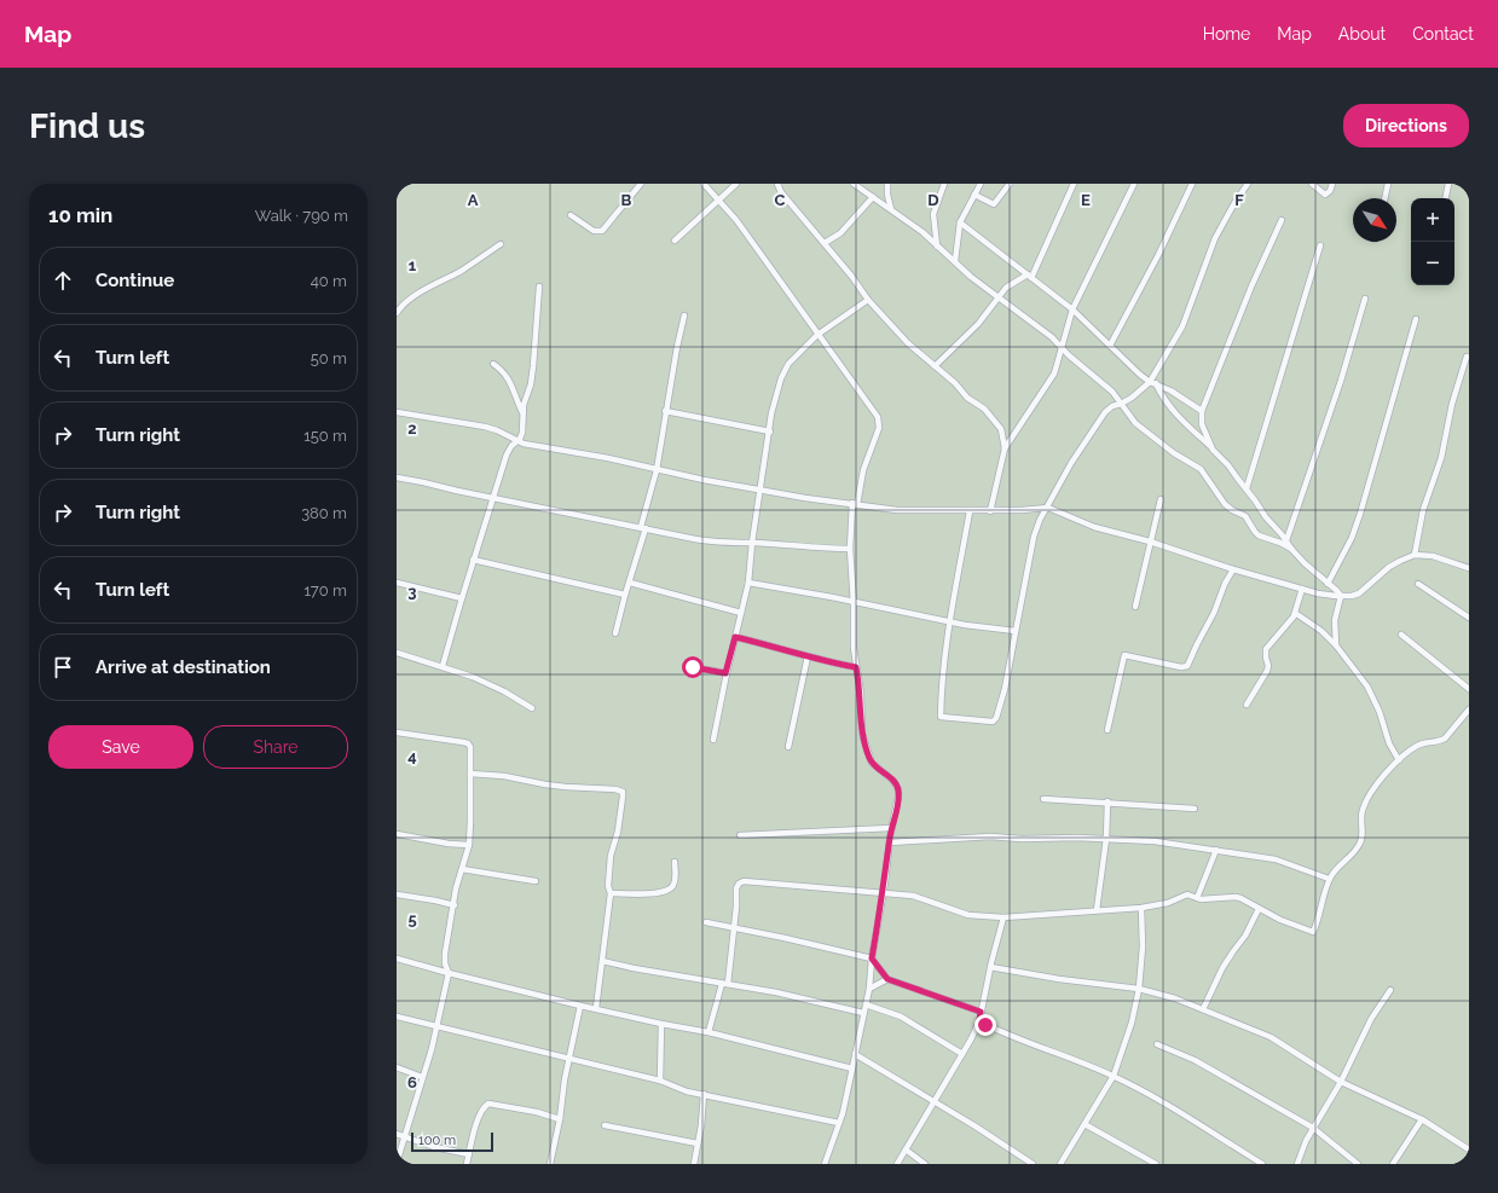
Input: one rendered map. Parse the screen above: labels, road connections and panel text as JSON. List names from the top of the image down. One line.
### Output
{"scale_bar":"100 m","north":"bottom right","page":{"header":"Map","nav":["Home","Map","About","Contact"],"buttons":["Directions",["Save","Share"]],"title":"Find us","heading":["10 min","Walk · 790 m"],"map_buttons":["+","−"],"list":[["Continue","40 m"],["Turn left","50 m"],["Turn right","150 m"],["Turn right","380 m"],["Turn left","170 m"],"Arrive at destination"],"scale":"100 m"},"grid":{"columns":["A","B","C","D","E","F"],"rows":["1","2","3","4","5","6"]}}
